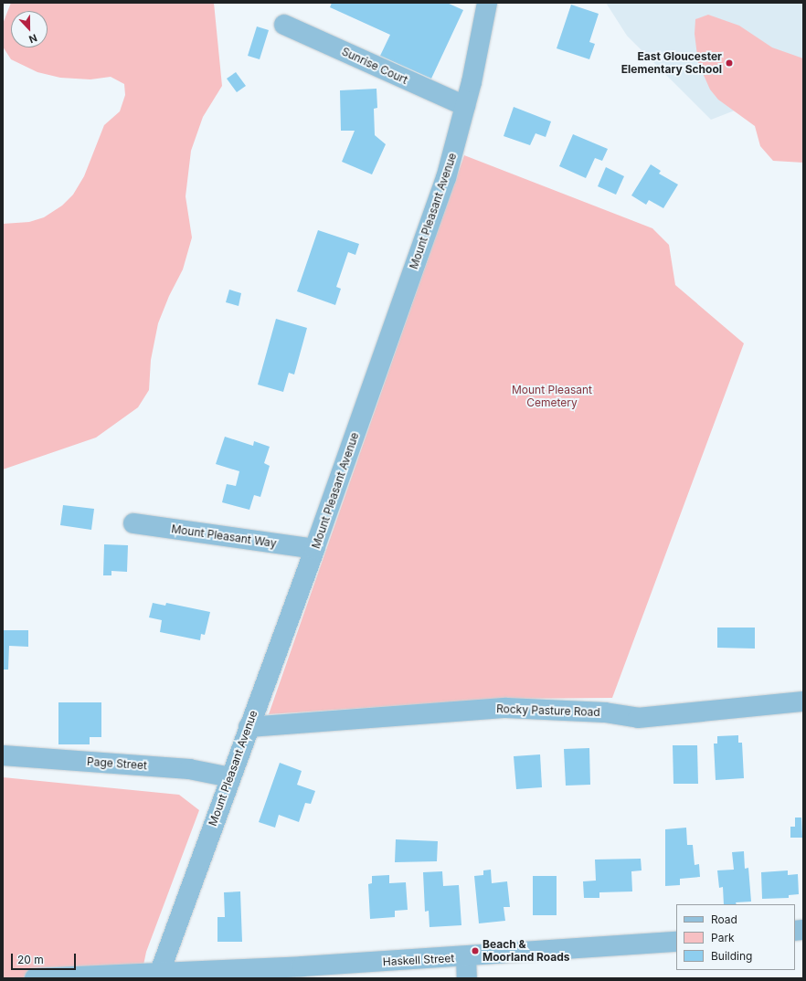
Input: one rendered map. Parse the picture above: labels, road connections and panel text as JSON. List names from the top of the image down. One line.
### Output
{"streets":{"street":["Sunrise Court","Mount Pleasant Avenue","Mount Pleasant Way","Rocky Pasture Road","Page Street","Haskell Street"]},"crossings":[["Sunrise Court","Mount Pleasant Avenue"],["Mount Pleasant Avenue","Mount Pleasant Way"],["Mount Pleasant Avenue","Rocky Pasture Road"],["Mount Pleasant Avenue","Page Street"],["Mount Pleasant Avenue","Haskell Street"]],"parks":["Mount Pleasant Cemetery"],"places":["East Gloucester Elementary School","Beach & Moorland Roads"],"legend":["Road","Park","Building"],"scale_bar":"20 m","north":"bottom"}
